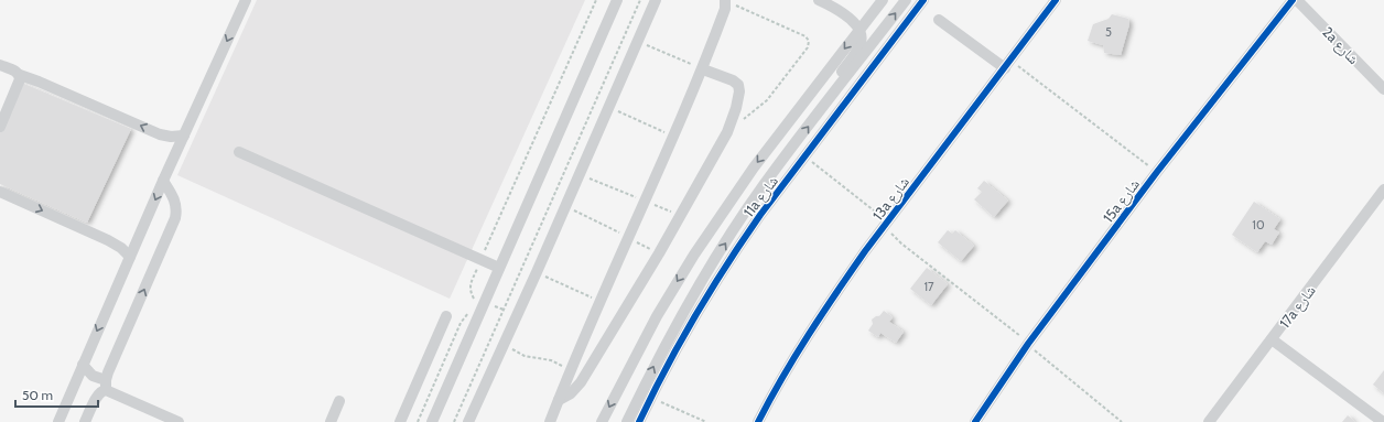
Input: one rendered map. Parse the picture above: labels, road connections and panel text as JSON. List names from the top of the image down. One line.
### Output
{"streets":{"street":["2a شارع","11a شارع","13a شارع","15a شارع","17a شارع"]},"house_numbers":["5","10","17"],"scale_bar":"50 m"}
